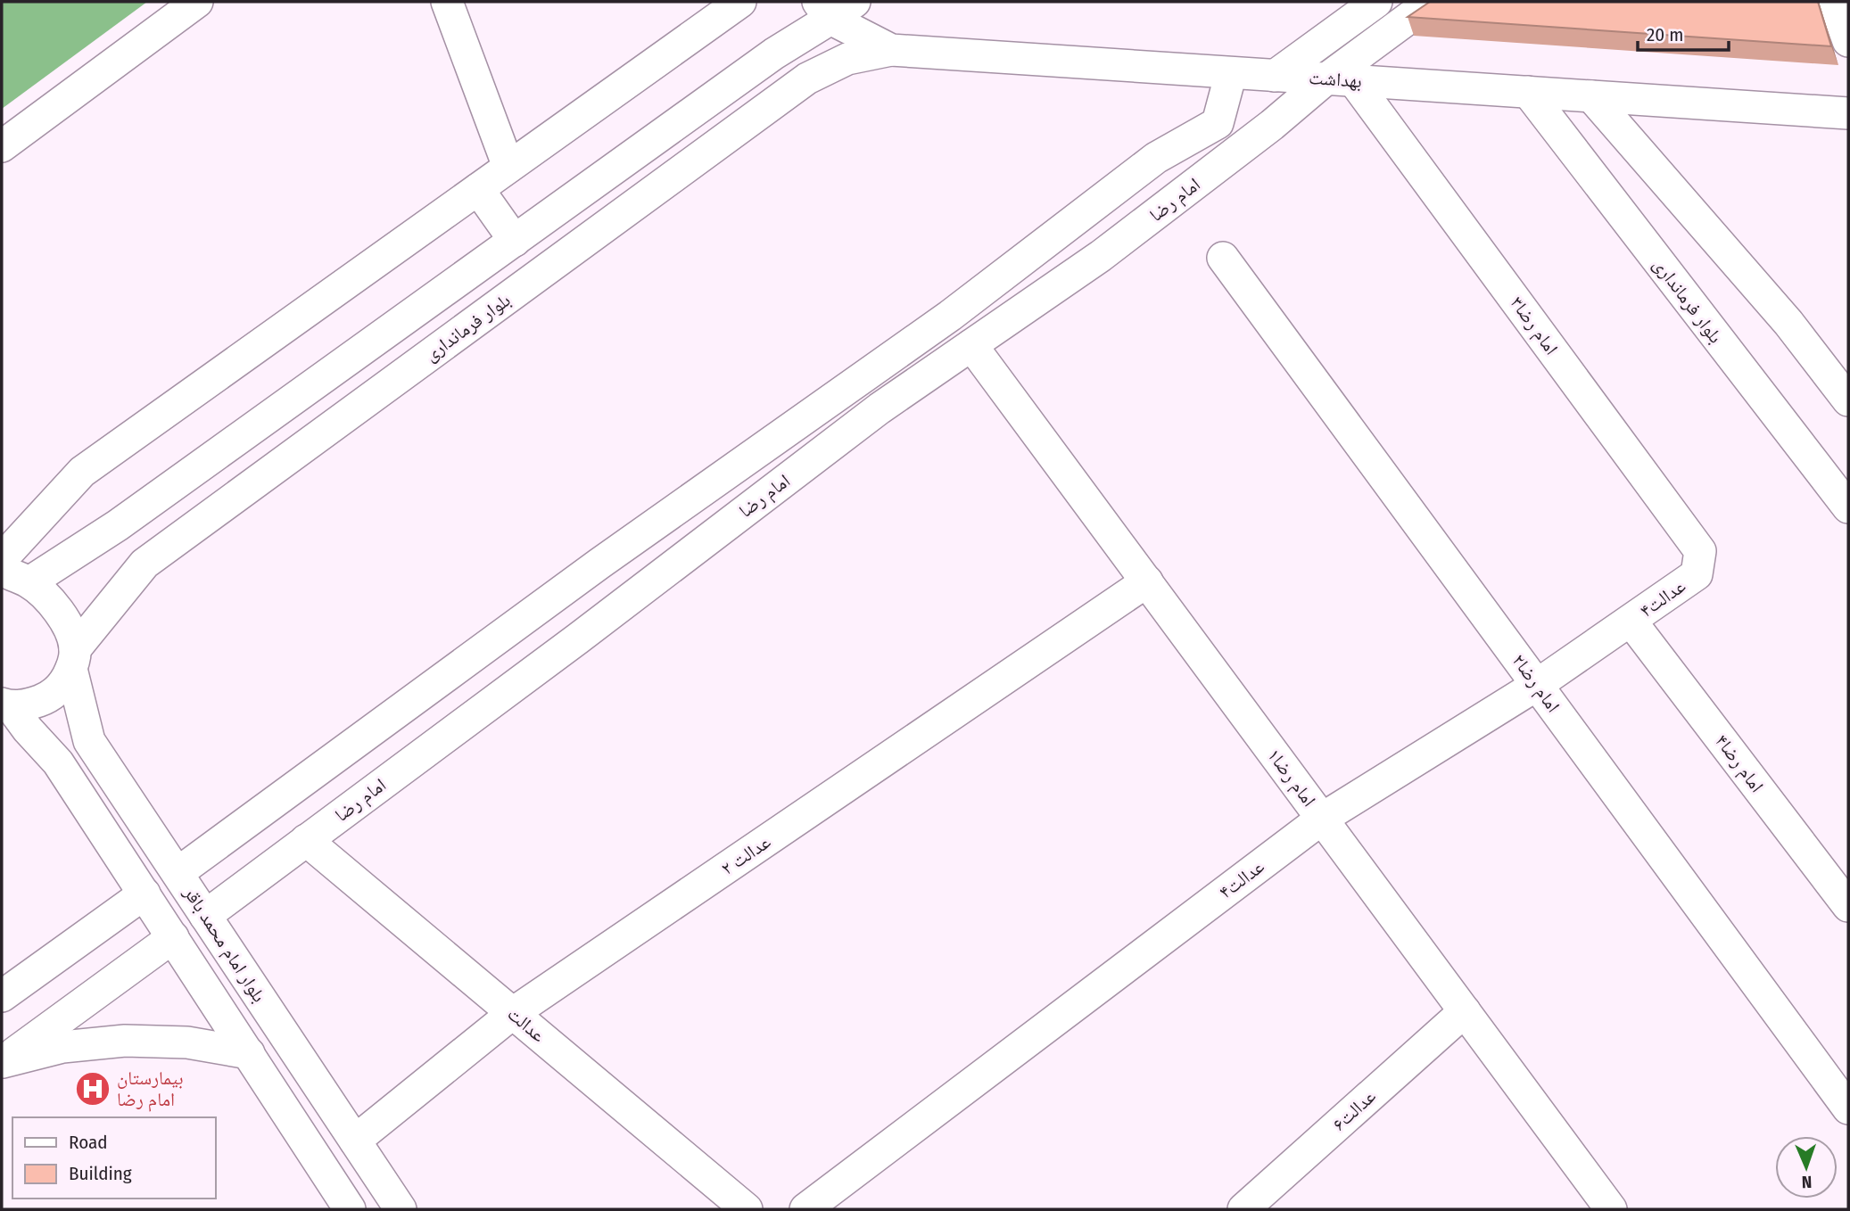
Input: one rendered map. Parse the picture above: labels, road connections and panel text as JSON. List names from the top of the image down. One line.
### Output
{"streets":{"street":["بهداشت","امام رضا","بلوار فرمانداری","امام رضا۳","عدالت۴","امام رضا۲","امام رضا۴","امام رضا۱","عدالت ۲","بلوار امام محمد باقر","عدالت","عدالت۶"]},"crossings":[["بهداشت","امام رضا"],["بهداشت","بلوار فرمانداری"],["بهداشت","امام رضا۳"],["امام رضا","امام رضا۳"],["امام رضا","امام رضا۱"],["امام رضا","بلوار امام محمد باقر"],["امام رضا","عدالت"],["بلوار فرمانداری","بلوار امام محمد باقر"],["امام رضا۳","عدالت۴"],["عدالت۴","امام رضا۲"],["عدالت۴","امام رضا۴"],["عدالت۴","امام رضا۱"],["امام رضا۱","عدالت ۲"],["امام رضا۱","عدالت۶"],["عدالت ۲","بلوار امام محمد باقر"],["عدالت ۲","عدالت"]],"places":{"hospital":["بیمارستان امام رضا"]},"legend":["Road","Building"],"scale_bar":"20 m","north":"bottom"}
